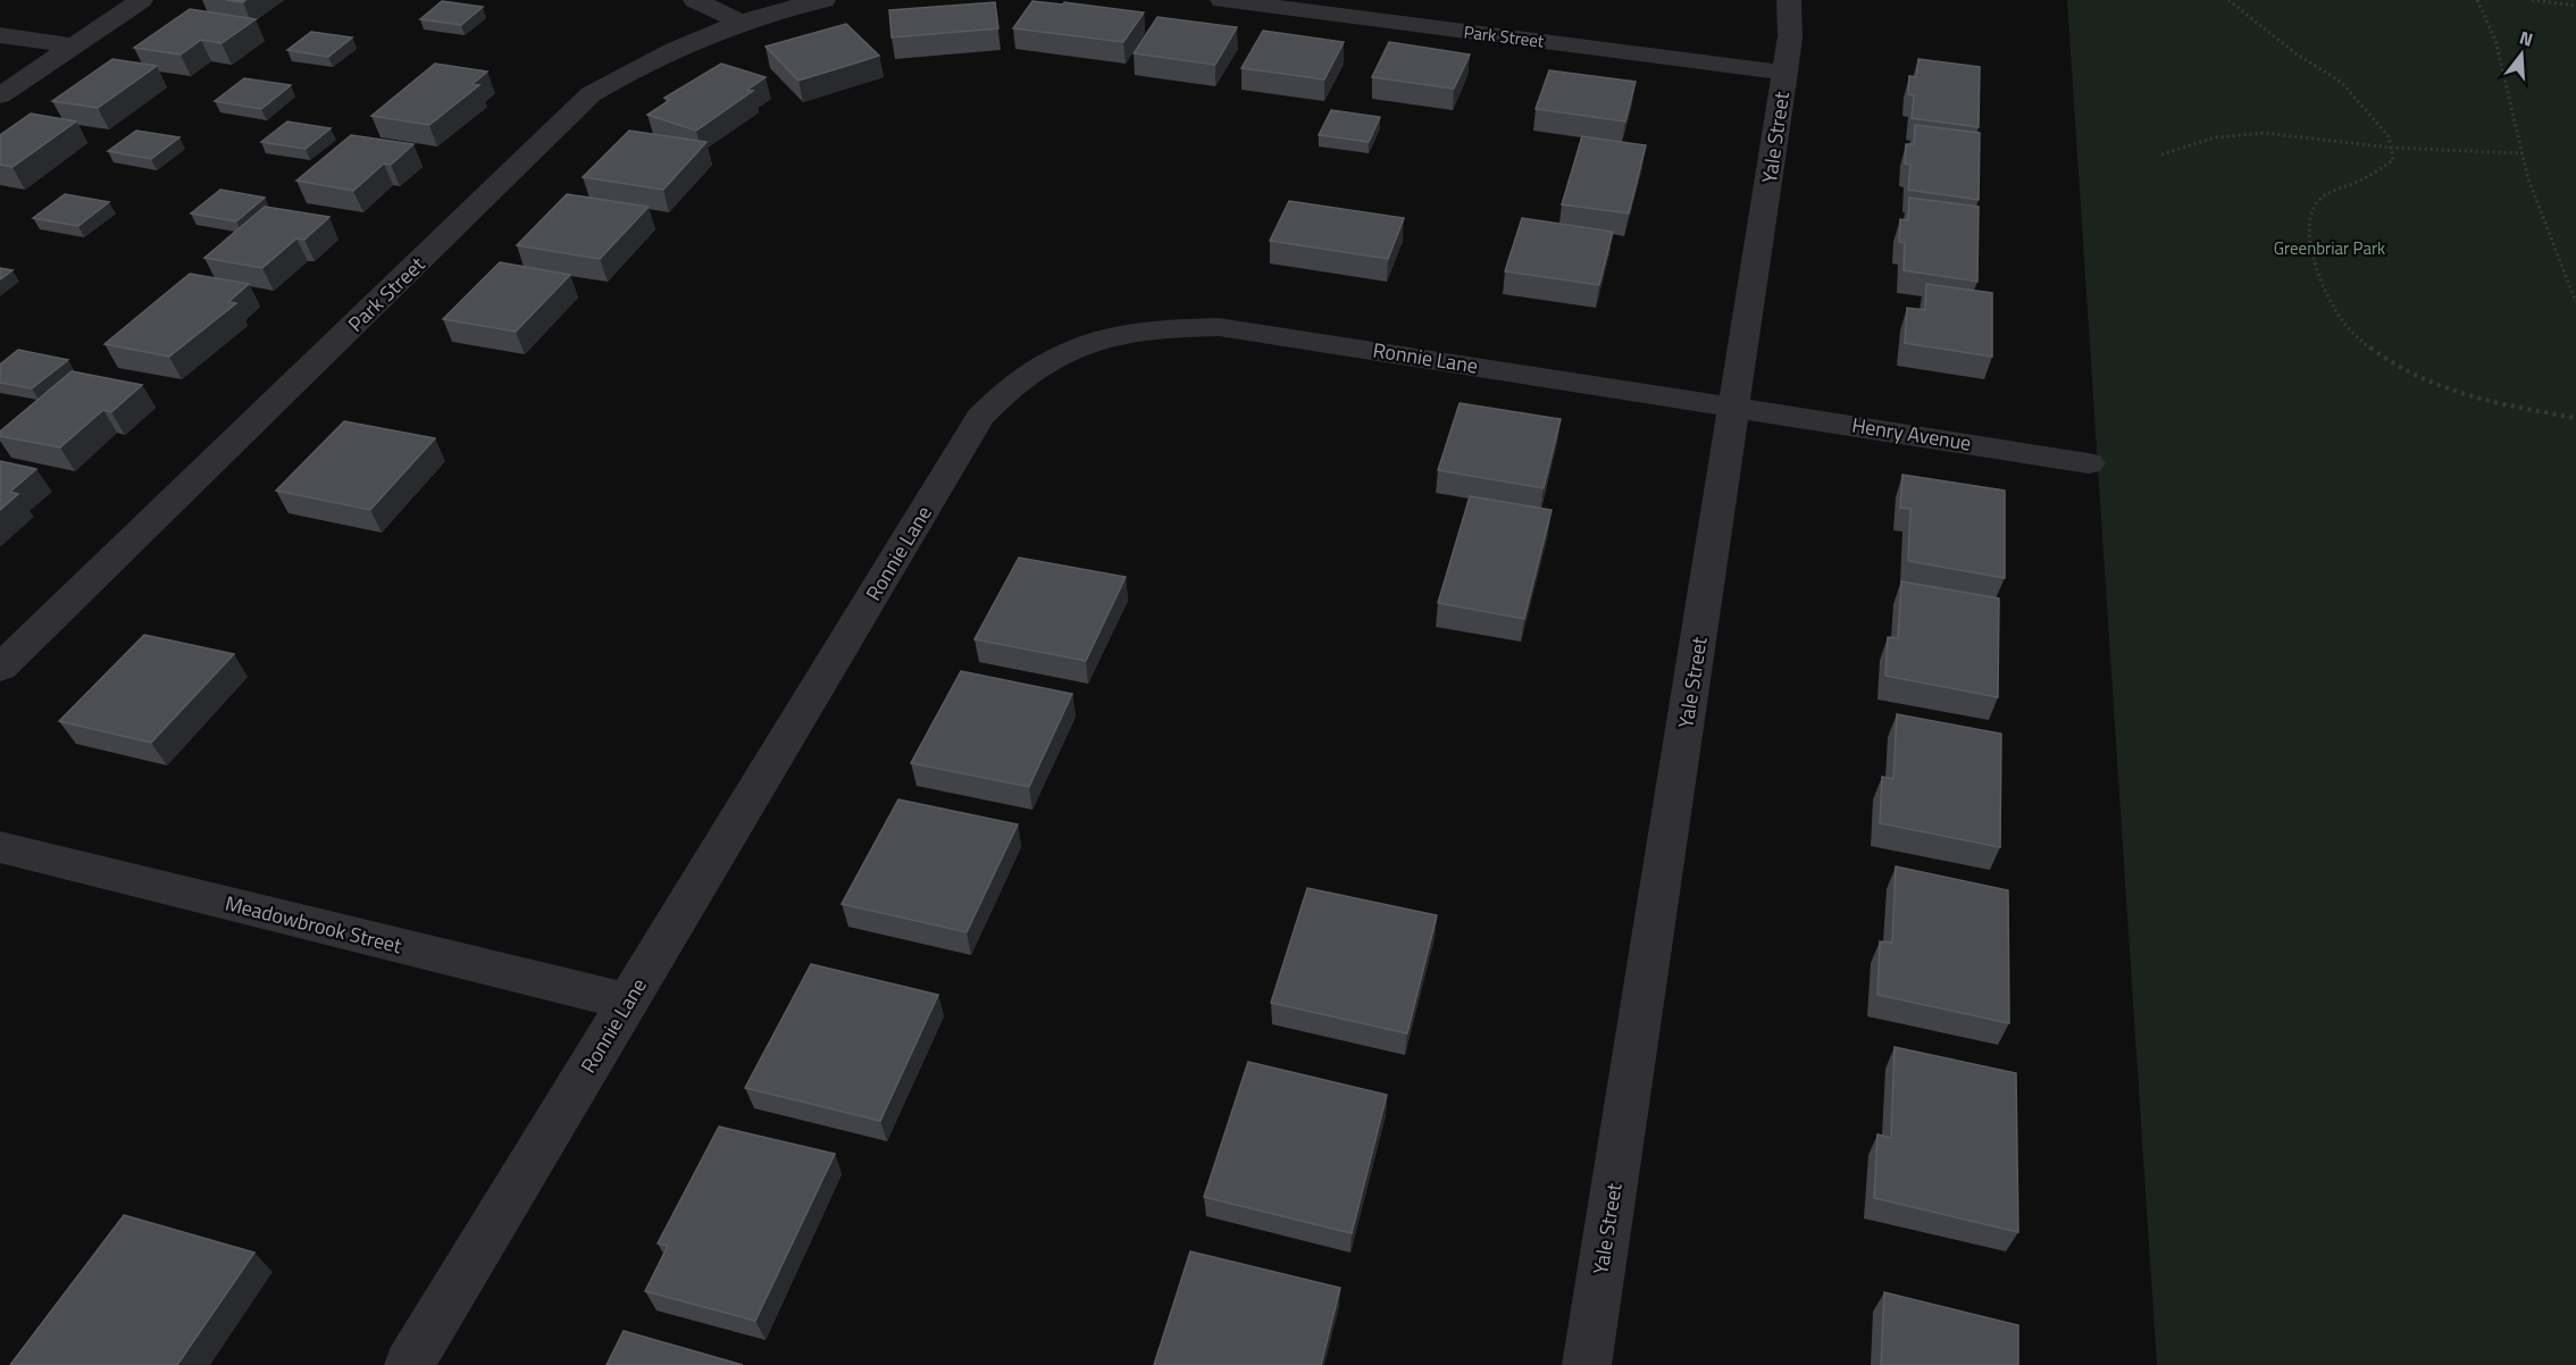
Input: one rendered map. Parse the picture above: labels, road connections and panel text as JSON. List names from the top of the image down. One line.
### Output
{"streets":{"street":["Park Street","Yale Street","Ronnie Lane","Henry Avenue","Meadowbrook Street"]},"crossings":[["Park Street","Yale Street"],["Yale Street","Ronnie Lane"],["Yale Street","Henry Avenue"],["Ronnie Lane","Henry Avenue"],["Ronnie Lane","Meadowbrook Street"]],"parks":["Greenbriar Park"],"north":"top"}
